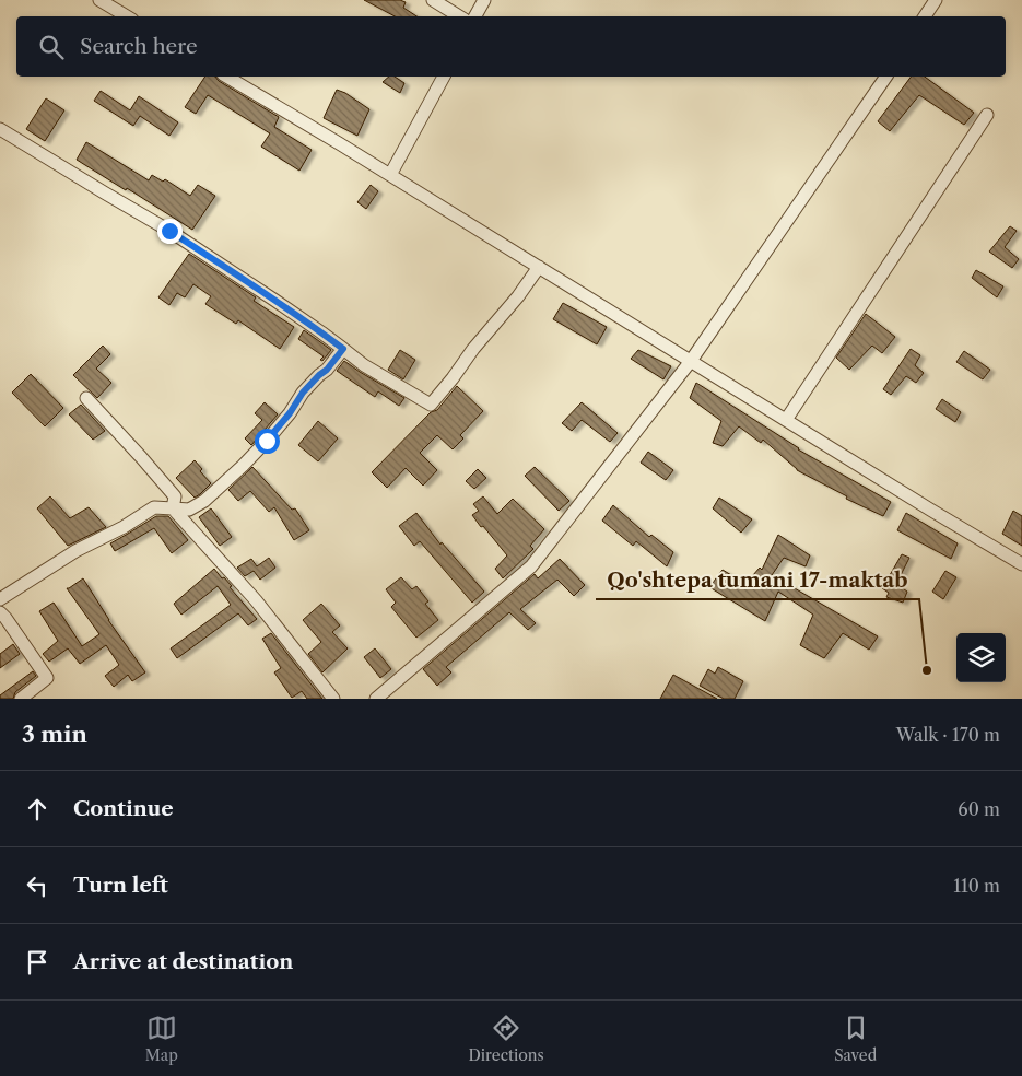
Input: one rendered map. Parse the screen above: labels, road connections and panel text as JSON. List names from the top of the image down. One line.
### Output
{"places":["Qo'shtepa tumani 17-maktab"],"page":{"search":"Search here","heading":["3 min","Walk · 170 m"],"list":[["Continue","60 m"],["Turn left","110 m"],"Arrive at destination"],"nav":["Map","Directions","Saved"]}}
